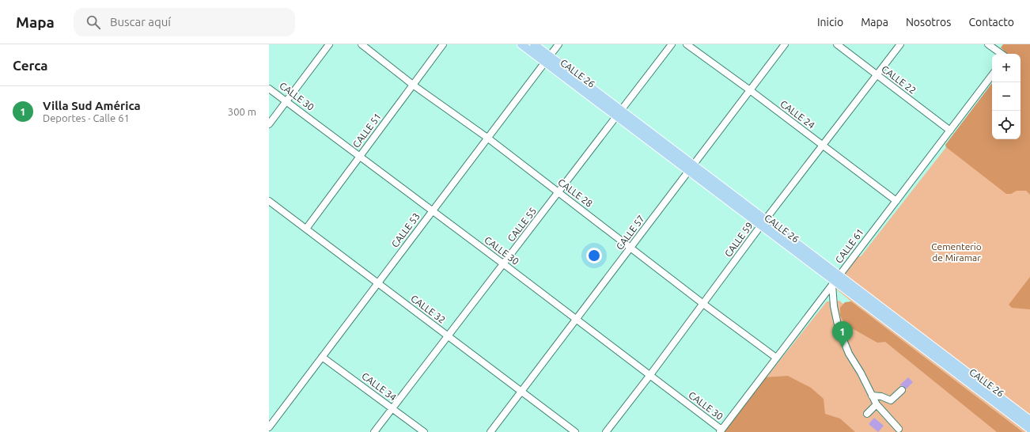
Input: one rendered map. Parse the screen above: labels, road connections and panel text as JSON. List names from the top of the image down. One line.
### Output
{"streets":{"main road":["CALLE 26"],"street":["CALLE 22","CALLE 30","CALLE 24","CALLE 51","CALLE 28","CALLE 55","CALLE 53","CALLE 57","CALLE 59","CALLE 61","CALLE 32","CALLE 34"]},"crossings":[["CALLE 26","CALLE 55"],["CALLE 26","CALLE 53"],["CALLE 26","CALLE 57"],["CALLE 26","CALLE 59"],["CALLE 26","CALLE 61"],["CALLE 22","CALLE 59"],["CALLE 22","CALLE 61"],["CALLE 30","CALLE 51"],["CALLE 30","CALLE 55"],["CALLE 30","CALLE 53"],["CALLE 30","CALLE 57"],["CALLE 30","CALLE 59"],["CALLE 30","CALLE 61"],["CALLE 24","CALLE 57"],["CALLE 24","CALLE 59"],["CALLE 24","CALLE 61"],["CALLE 51","CALLE 28"],["CALLE 51","CALLE 32"],["CALLE 28","CALLE 55"],["CALLE 28","CALLE 53"],["CALLE 28","CALLE 57"],["CALLE 28","CALLE 59"],["CALLE 28","CALLE 61"],["CALLE 55","CALLE 32"],["CALLE 55","CALLE 34"],["CALLE 53","CALLE 32"],["CALLE 53","CALLE 34"],["CALLE 57","CALLE 32"]],"parks":["Cementerio de Miramar"],"page":{"header":"Mapa","search":"Buscar aquí","nav":["Inicio","Mapa","Nosotros","Contacto"],"heading":"Cerca","map_buttons":["+","−"],"list":[{"mark":"1","name":"Villa Sud América","note":"Deportes · Calle 61","value":"300 m"}],"pins":"1"}}
